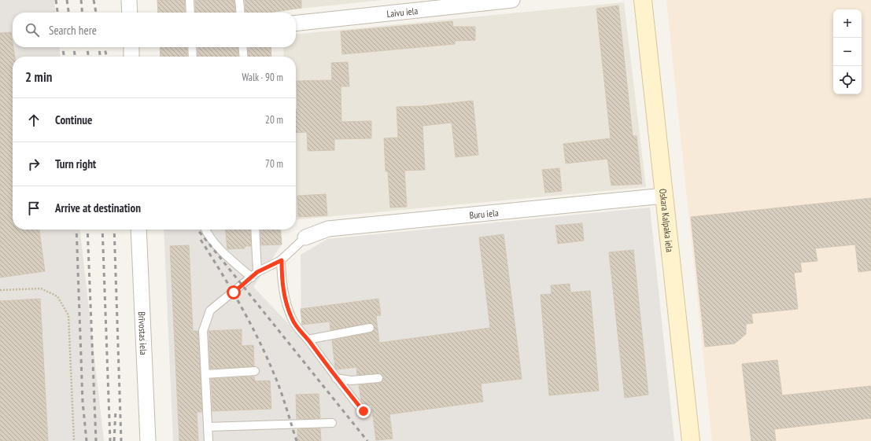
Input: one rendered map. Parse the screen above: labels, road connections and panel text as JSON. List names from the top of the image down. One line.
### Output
{"streets":{"main road":["Oskara Kalpaka iela"],"street":["Laivu iela","Buru iela","Brīvostas iela"]},"crossings":[["Buru iela","Oskara Kalpaka iela"]],"page":{"map_buttons":["+","−"],"search":"Search here","heading":["2 min","Walk · 90 m"],"list":[["Continue","20 m"],["Turn right","70 m"],"Arrive at destination"]}}
